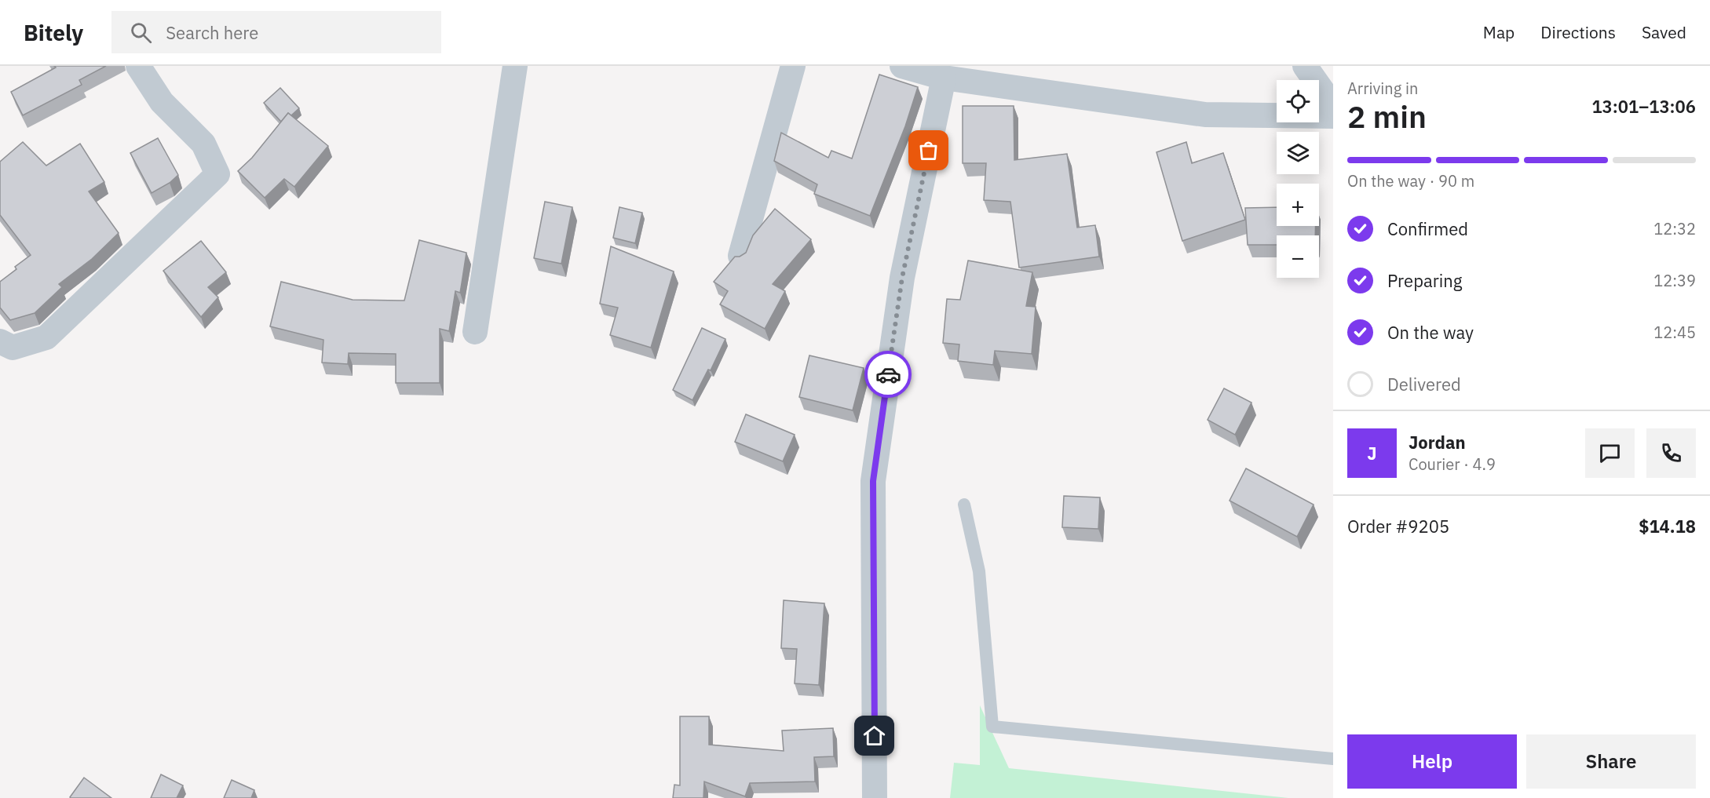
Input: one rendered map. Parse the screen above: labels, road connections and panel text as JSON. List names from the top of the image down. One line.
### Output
{"page":{"header":"Bitely","search":"Search here","nav":["Map","Directions","Saved"],"heading":["2 min","Arriving in","13:01–13:06"],"panel":["Jordan","Courier · 4.9","Order #9205","$14.18"],"map_buttons":["+","−"],"bar":"On the way · 90 m","list":[["Confirmed","12:32"],["Preparing","12:39"],["On the way","12:45"],"Delivered"],"round":"J","buttons":["Help","Share"]}}
